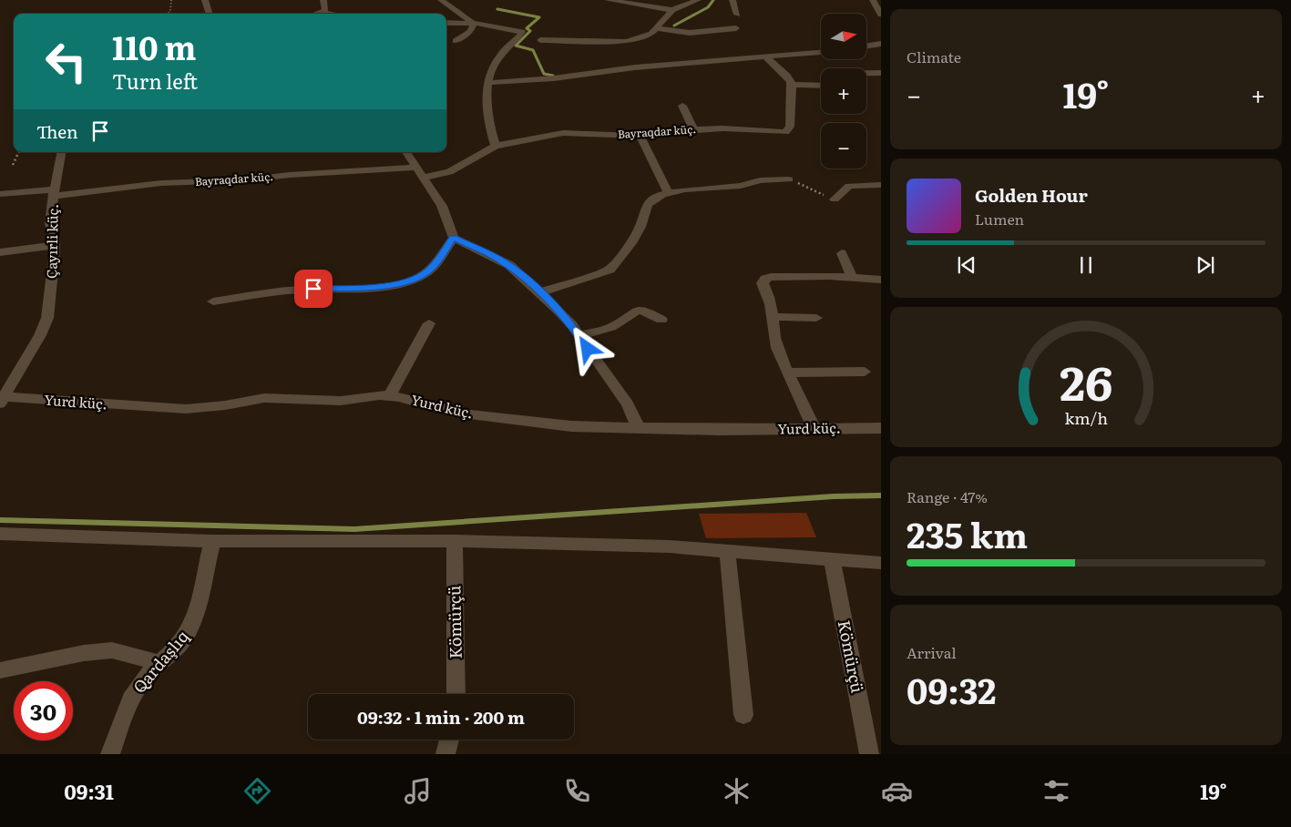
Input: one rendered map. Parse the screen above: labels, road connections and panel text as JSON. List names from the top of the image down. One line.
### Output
{"streets":{"street":["Bayraqdar küç.","Çayırli küç.","Yurd küç.","Kömürçü","Qardaşlıq"]},"crossings":[["Bayraqdar küç.","Çayırli küç."],["Çayırli küç.","Yurd küç."]],"north":"right","page":{"tile":["Climate",["Range · 47%","235 km"],["Arrival","09:32"]],"map_buttons":["+","−"],"turn":["110 m","Turn left"],"heat":["−","19°","+"],"then":"Then","song":["Golden Hour","Lumen"],"limit":"30","trip":"09:32 · 1 min · 200 m","tabs":["09:31","19°"],"gauge":["26","km/h"]}}
